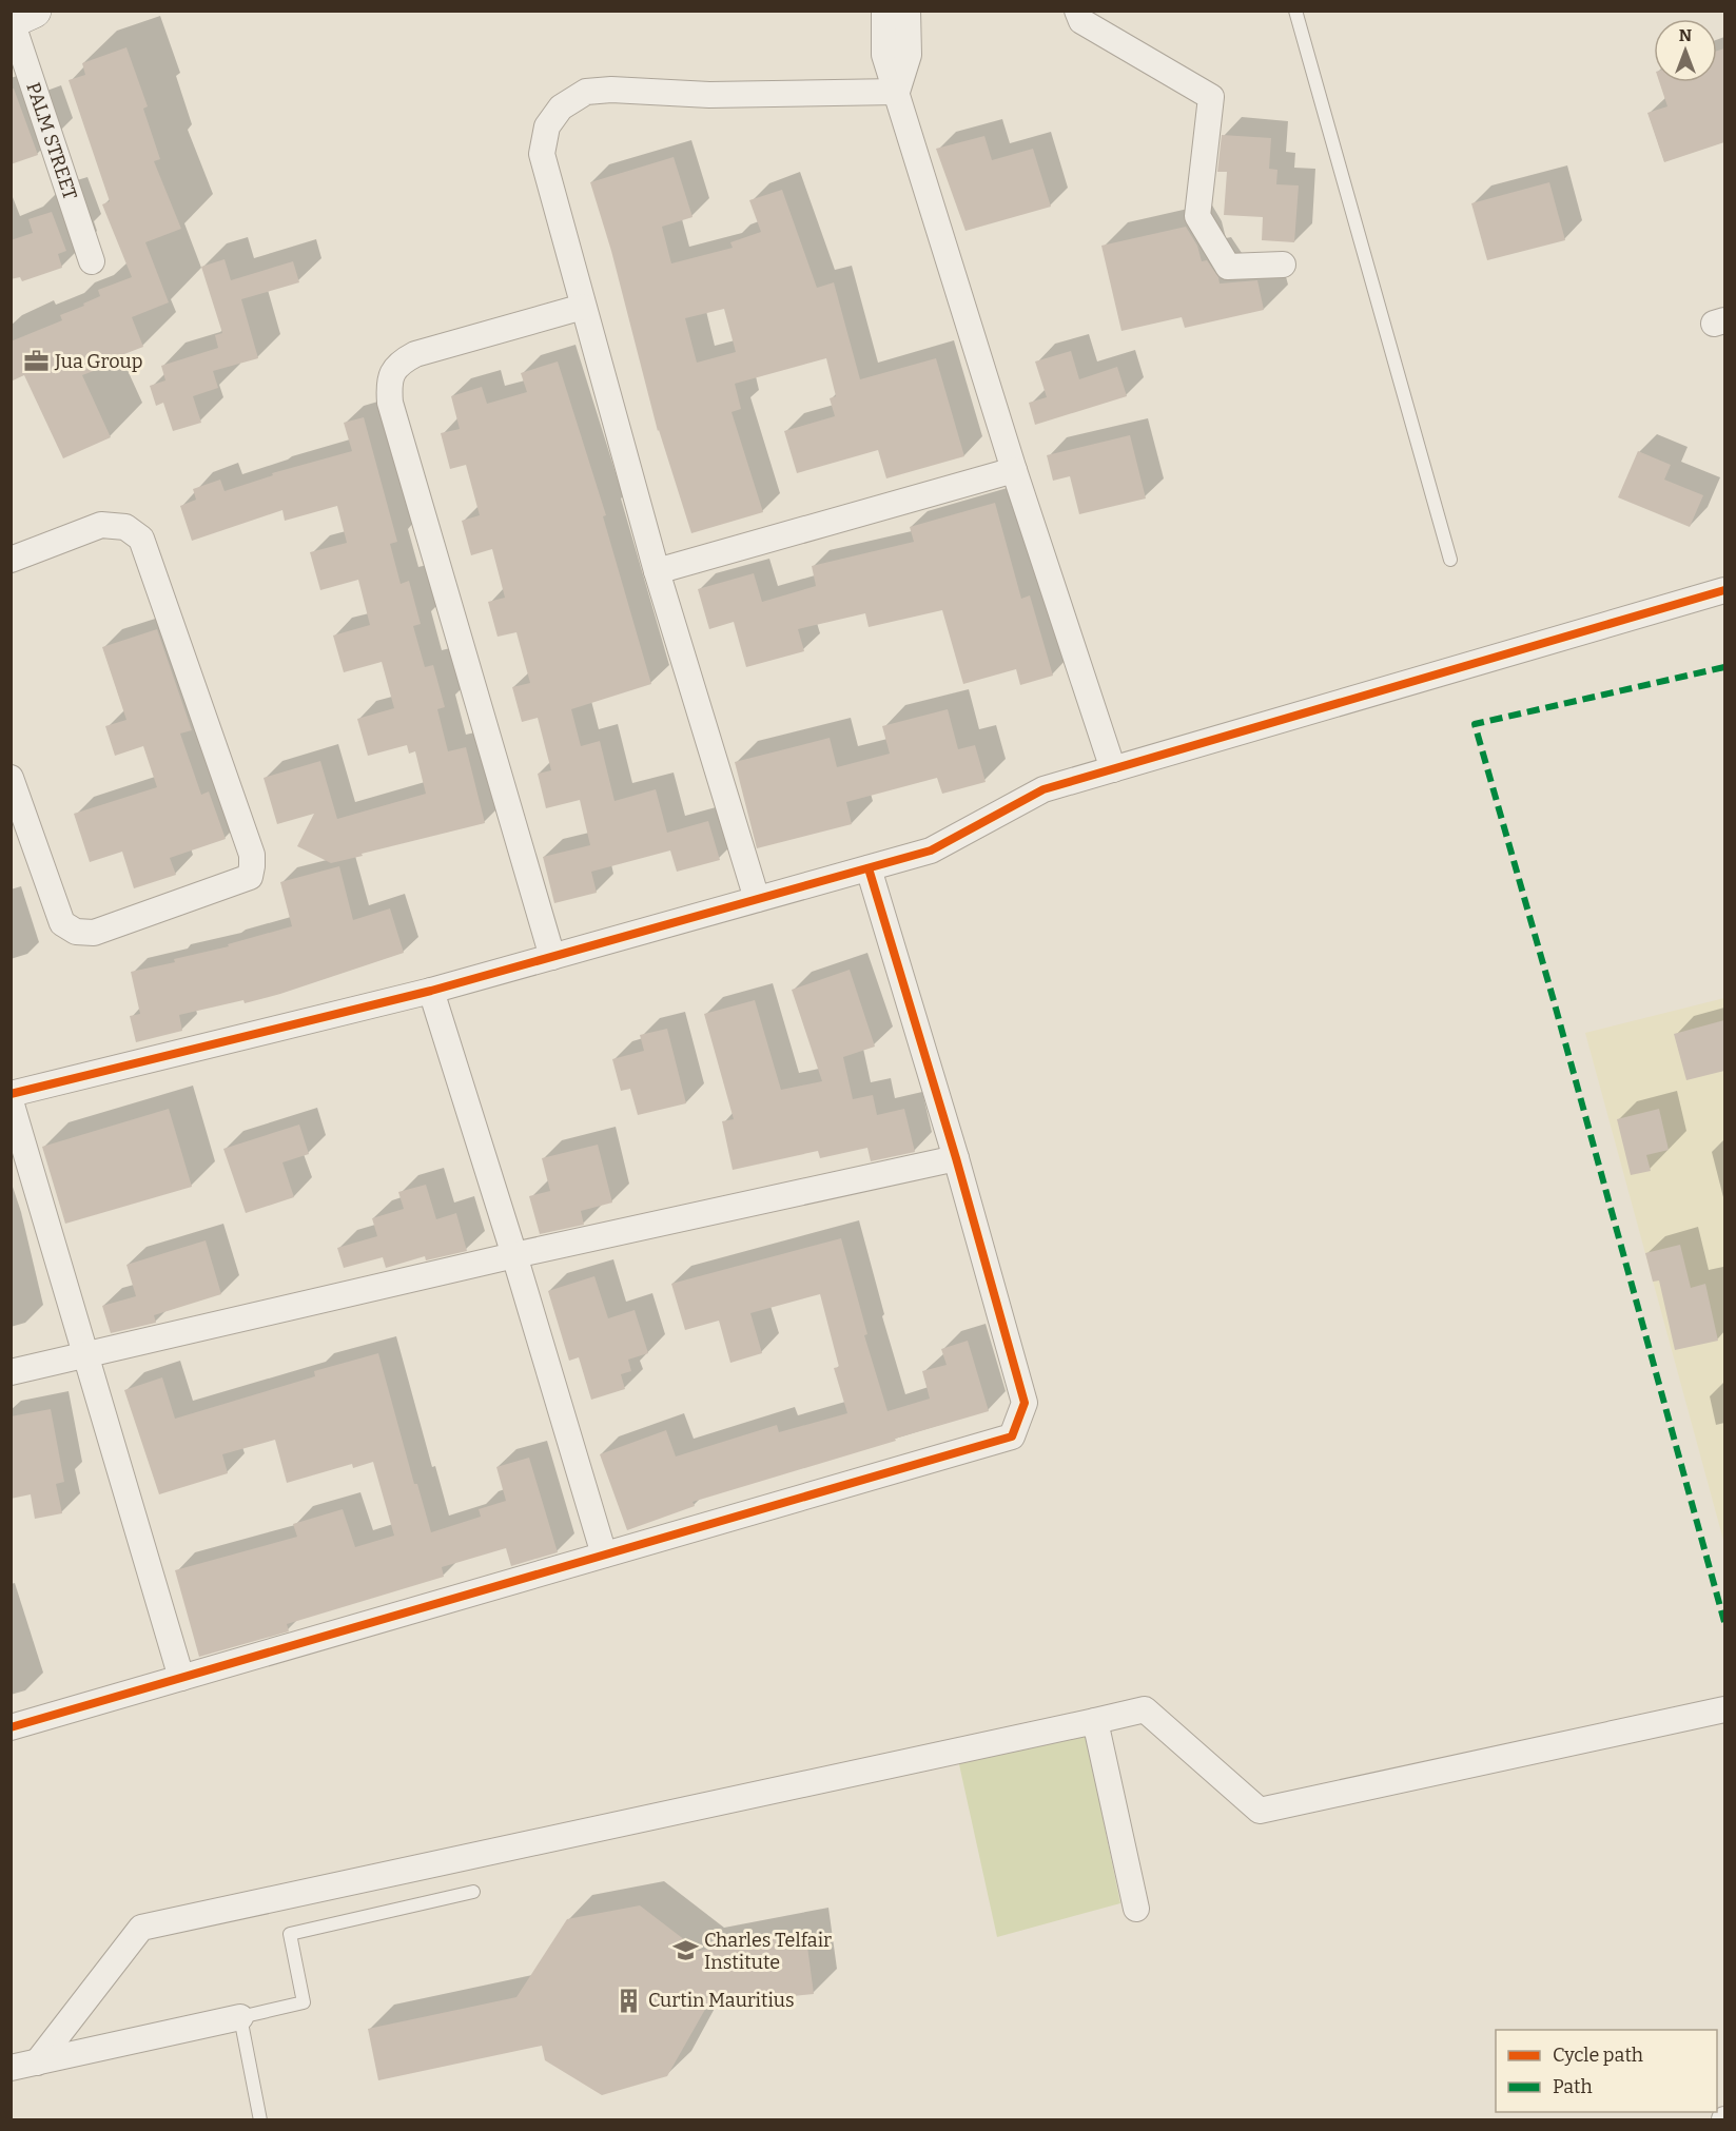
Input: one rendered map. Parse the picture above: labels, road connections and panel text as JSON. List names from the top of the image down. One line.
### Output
{"streets":{"street":["PALM STREET"]},"places":{"office":["Jua Group"],"school or university":["Charles Telfair Institute"],"building":["Curtin Mauritius"]},"legend":["Cycle path","Path"],"north":"top"}
